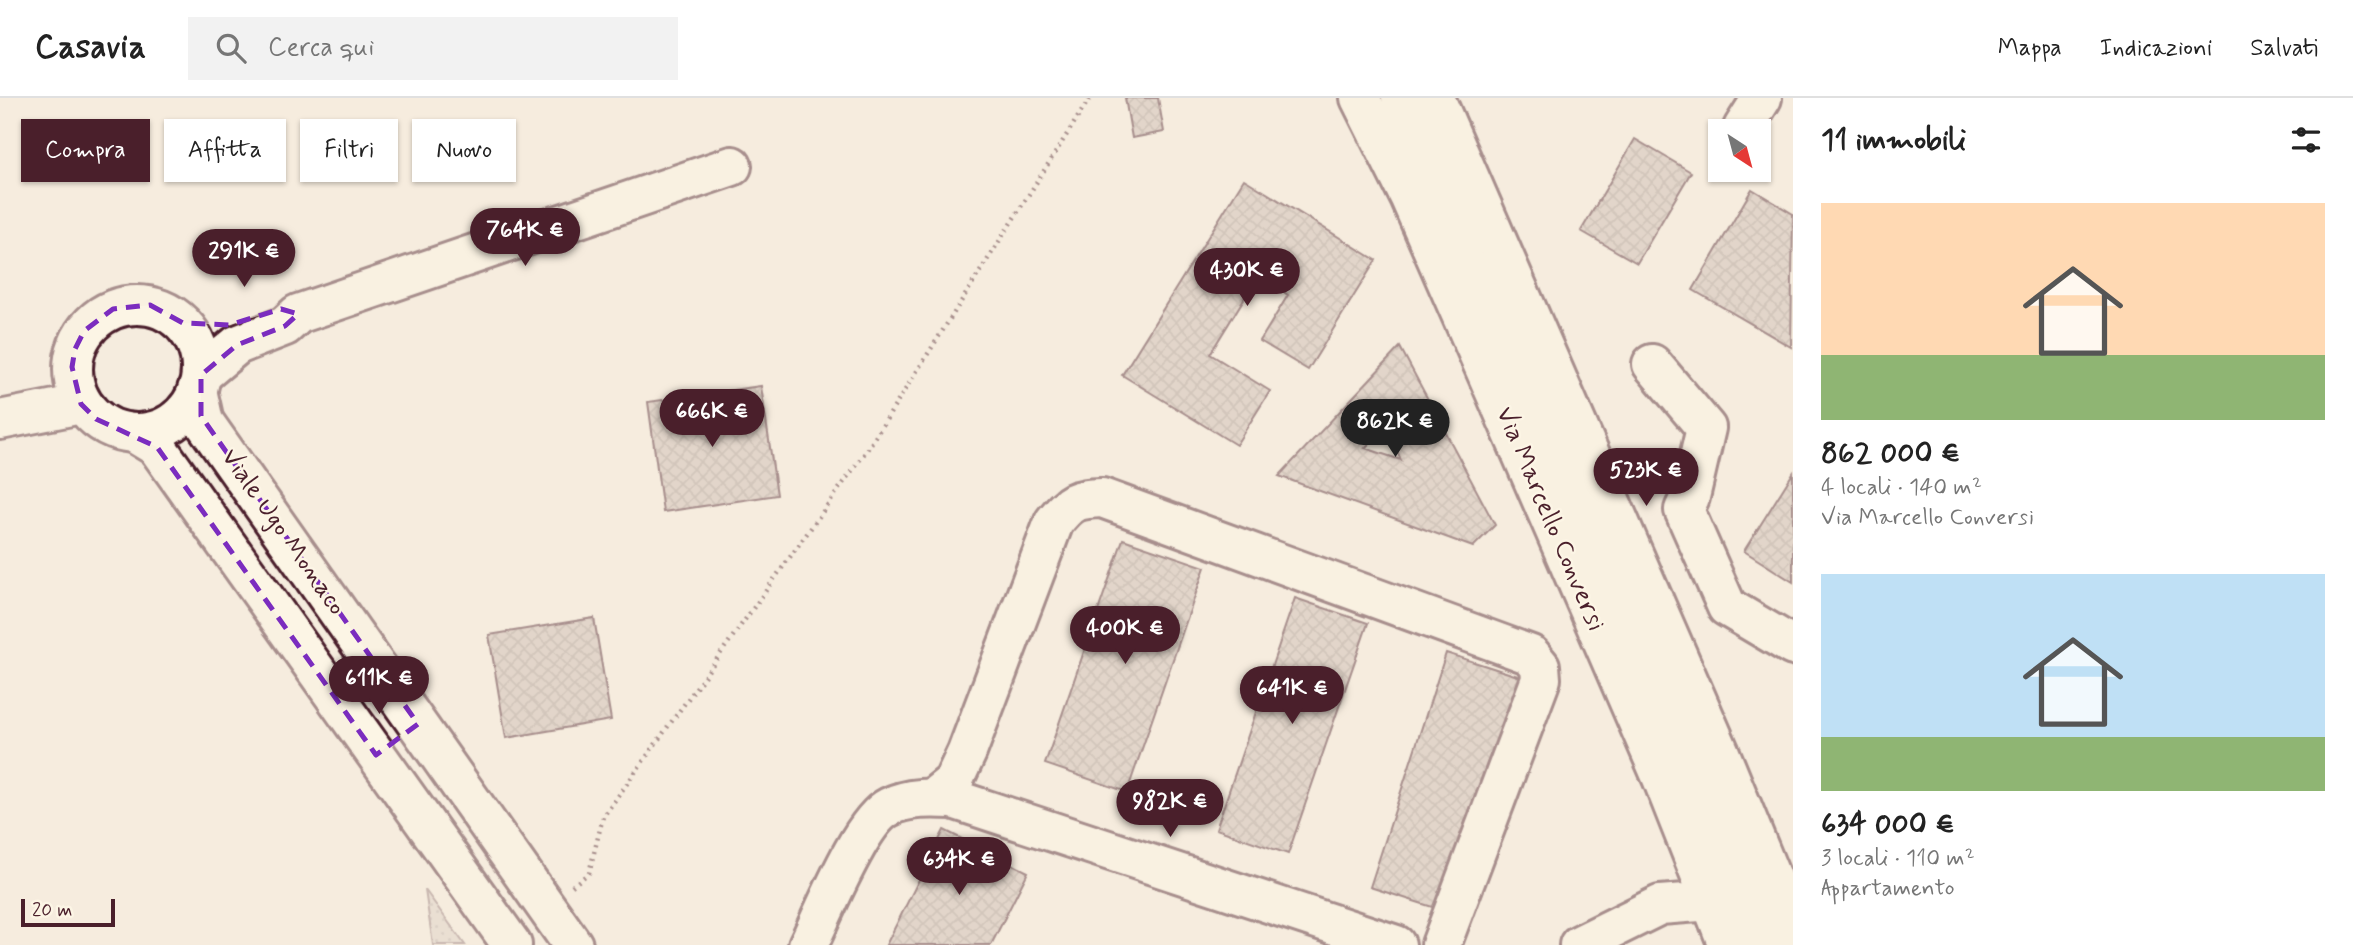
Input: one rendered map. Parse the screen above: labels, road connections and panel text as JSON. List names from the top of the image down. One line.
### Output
{"streets":{"street":["Via Marcello Conversi","Viale Ugo Monaco"]},"scale_bar":"20 m","north":"bottom right","page":{"header":"Casavia","search":"Cerca qui","nav":["Mappa","Indicazioni","Salvati"],"heading":"11 immobili","chip":["Compra","Affitta","Filtri","Nuovo"],"list":[{"name":"862 000 €","note":"4 locali · 140 m² · Via Marcello Conversi"},{"name":"634 000 €","note":"3 locali · 110 m² · Appartamento"}],"price":["764K €","291K €","430K €","666K €","862K €","523K €","400K €","611K €","641K €","982K €","634K €"],"scale":"20 m"}}
